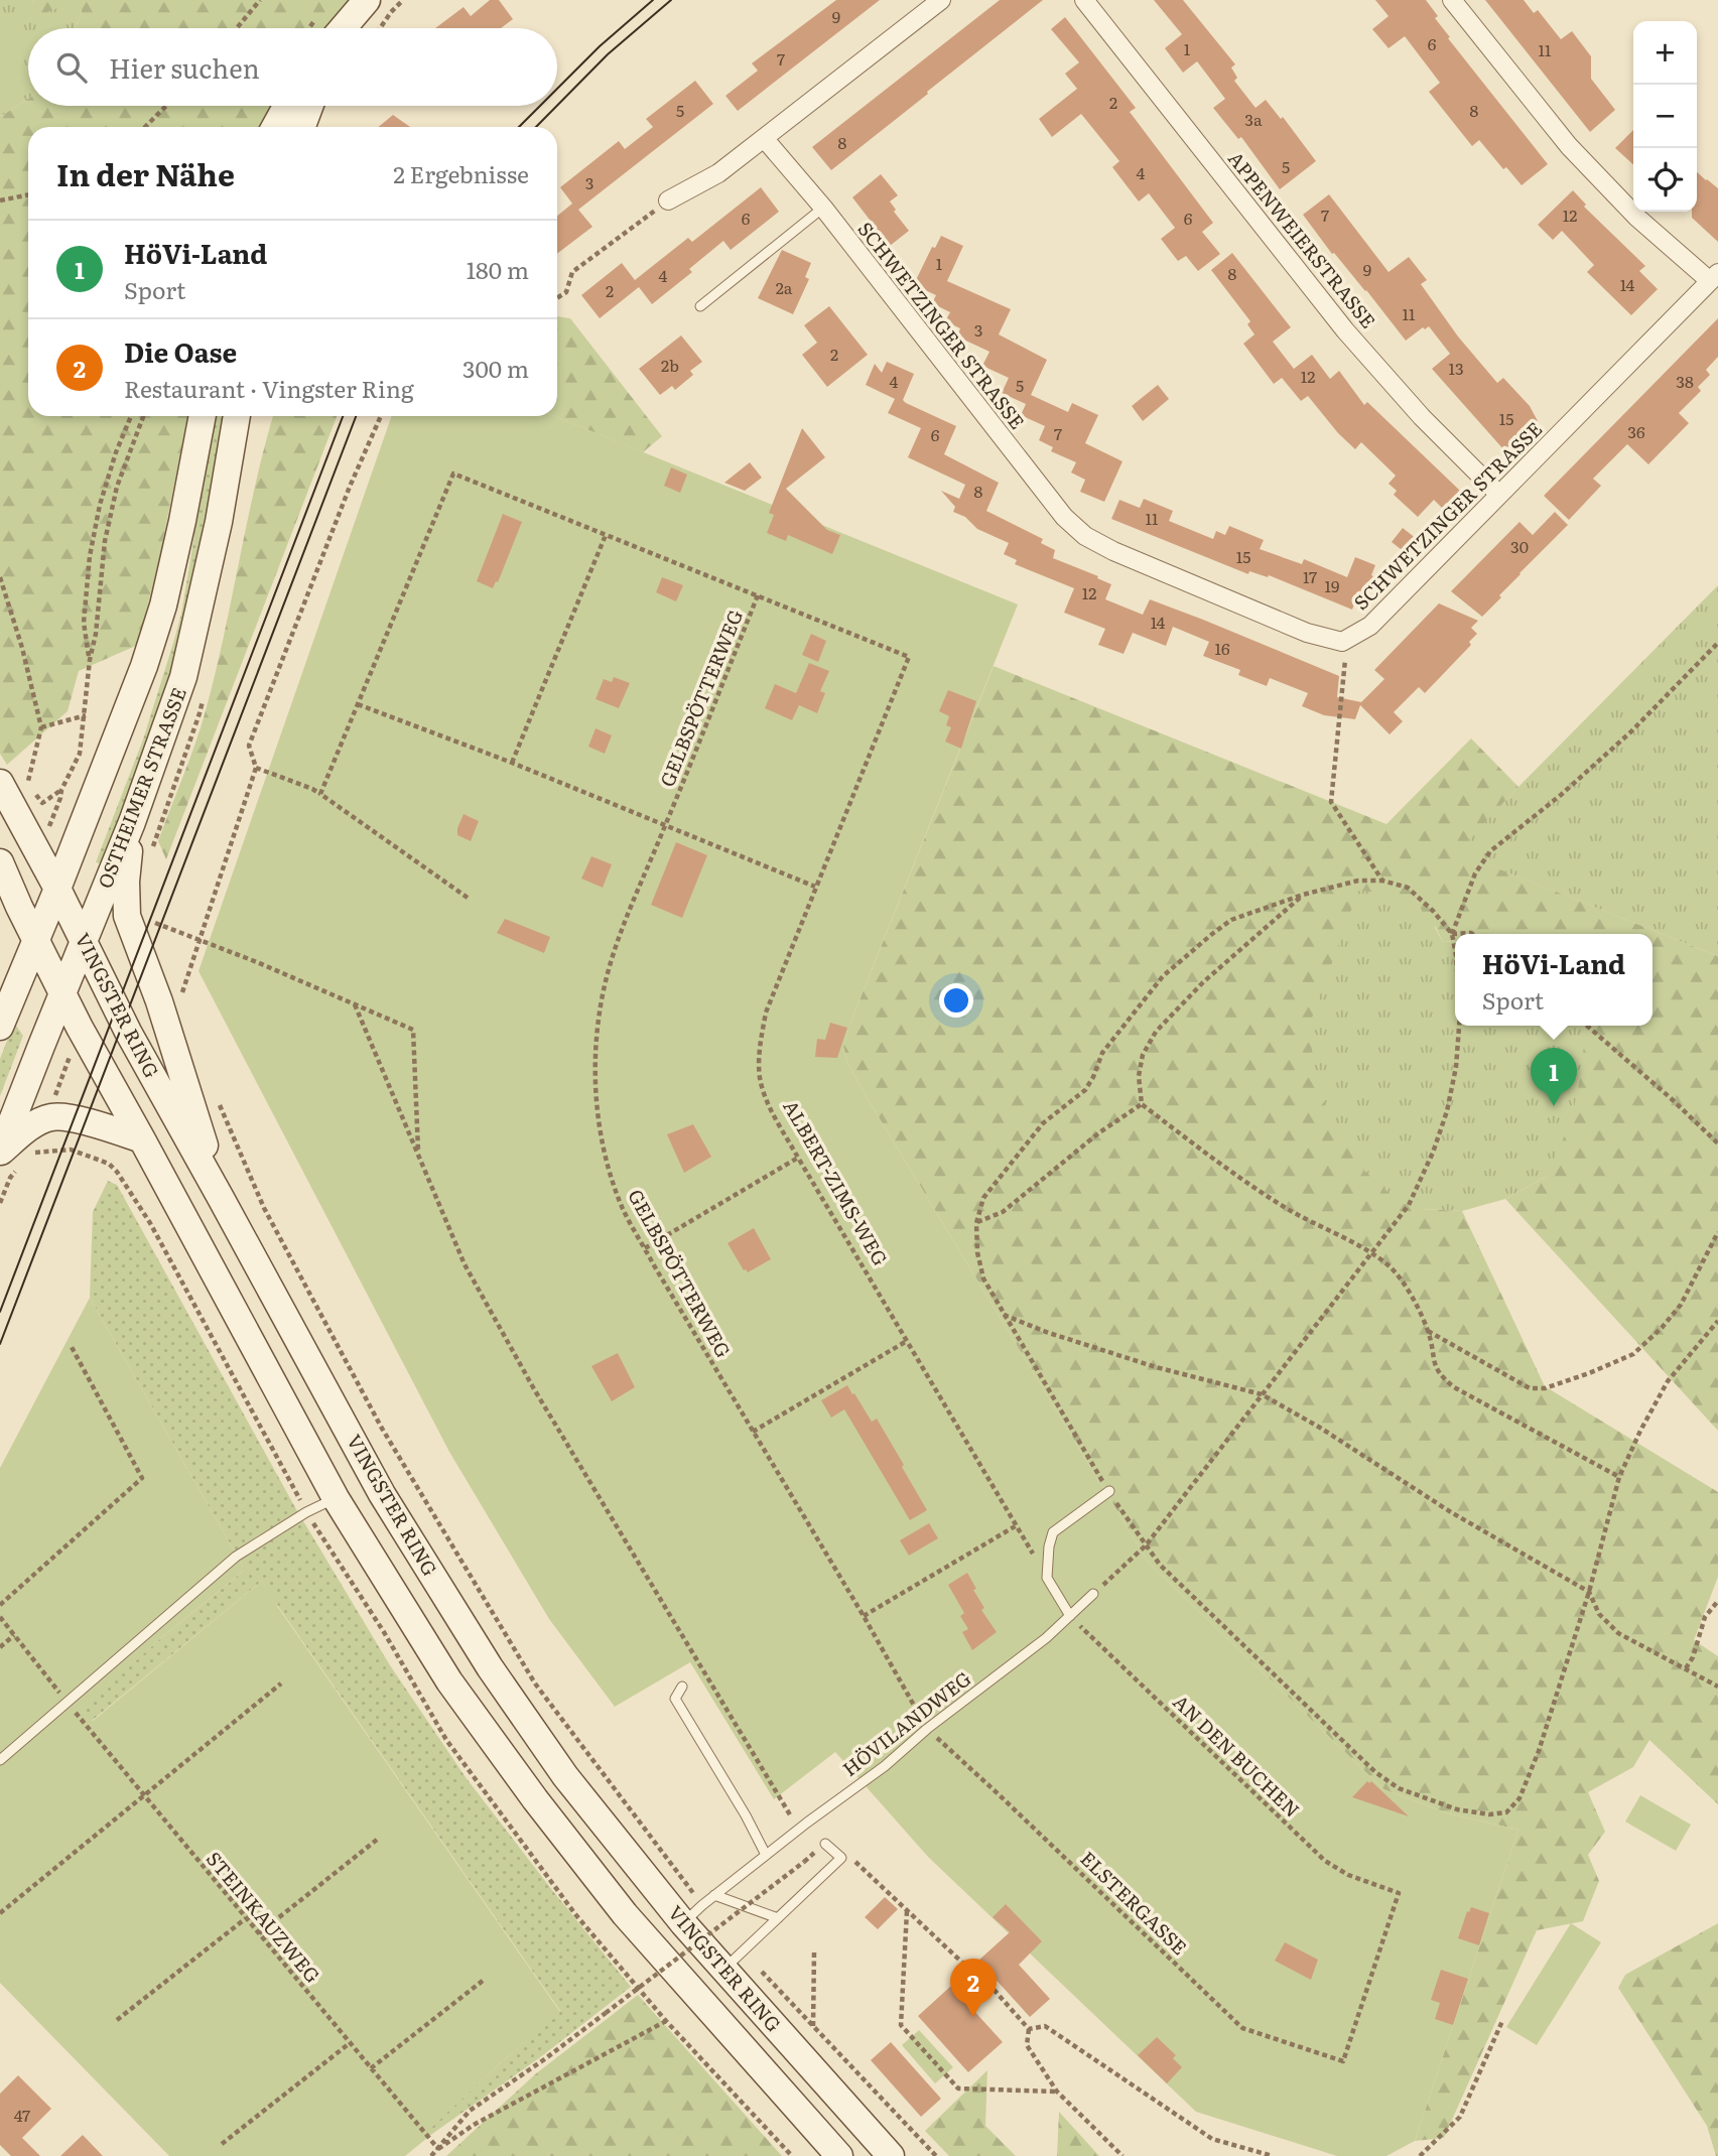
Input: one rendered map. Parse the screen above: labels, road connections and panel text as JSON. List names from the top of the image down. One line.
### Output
{"streets":{"main road":["OSTHEIMER STRASSE","VINGSTER RING"],"street":["APPENWEIERSTRASSE","SCHWETZINGER STRASSE"],"lane":["HÖVILANDWEG"],"path":["GELBSPÖTTERWEG","ALBERT-ZIMS-WEG","AN DEN BUCHEN","ELSTERGASSE","STEINKAUZWEG"]},"crossings":[["APPENWEIERSTRASSE","SCHWETZINGER STRASSE"],["GELBSPÖTTERWEG","ALBERT-ZIMS-WEG"],["GELBSPÖTTERWEG","HÖVILANDWEG"],["GELBSPÖTTERWEG","ELSTERGASSE"],["OSTHEIMER STRASSE","VINGSTER RING"],["VINGSTER RING","HÖVILANDWEG"],["HÖVILANDWEG","AN DEN BUCHEN"],["HÖVILANDWEG","ELSTERGASSE"],["AN DEN BUCHEN","ELSTERGASSE"]],"house_numbers":["9","6","1","11","7","2","5","8","3a","8","5","4","3","7","12","6","6","1","9","8","4","14","2a","2","11","3","2","2b","13","12","4","38","5","15","36","7","6","8","11","30","15","17","19","12","14","16","47"],"page":{"map_buttons":["+","−"],"search":"Hier suchen","heading":["In der Nähe","2 Ergebnisse"],"list":[{"mark":"1","name":"HöVi-Land","note":"Sport","value":"180 m"},{"mark":"2","name":"Die Oase","note":"Restaurant · Vingster Ring","value":"300 m"}],"popup":["HöVi-Land","Sport"],"pins":["1","2"]}}
